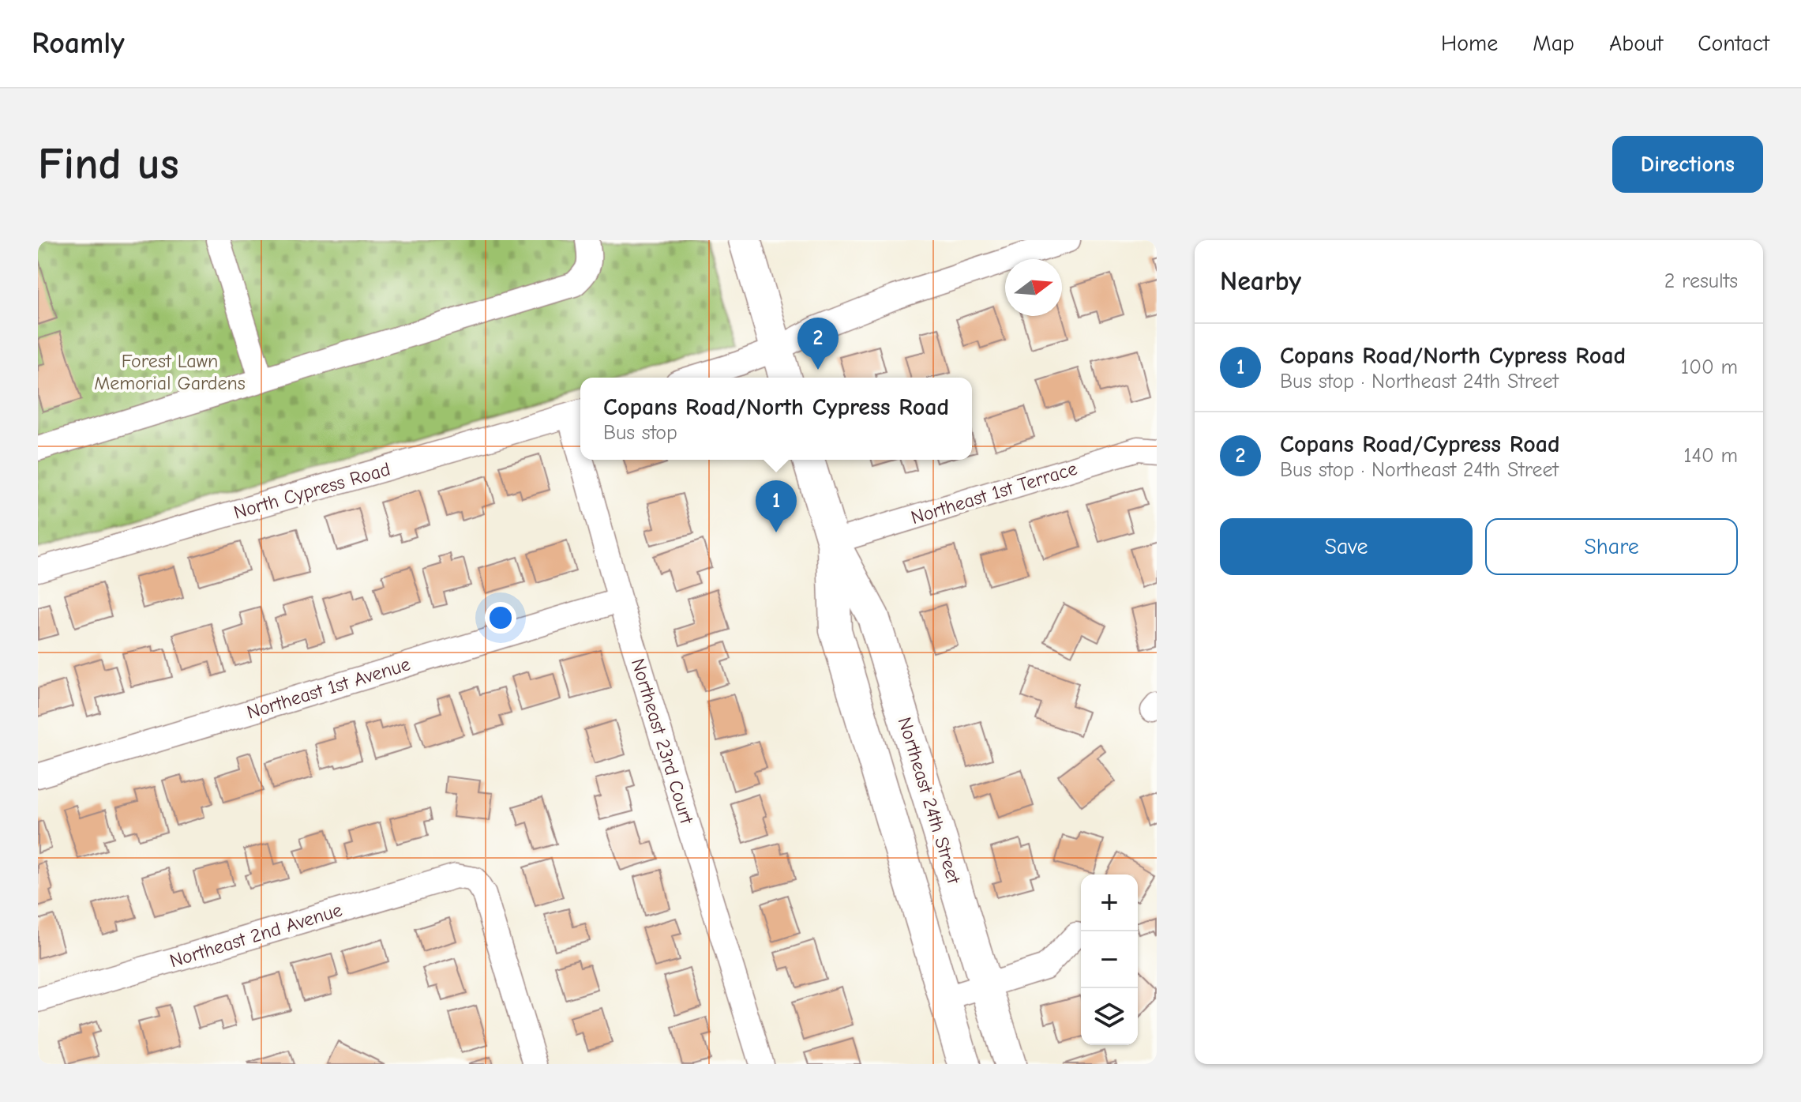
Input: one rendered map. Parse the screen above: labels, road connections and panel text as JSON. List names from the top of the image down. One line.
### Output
{"streets":{"main road":["Northeast 24th Street"],"street":["North Cypress Road","Northeast 1st Terrace","Northeast 1st Avenue","Northeast 23rd Court","Northeast 2nd Avenue"]},"crossings":[["Northeast 1st Terrace","Northeast 24th Street"],["Northeast 1st Avenue","Northeast 23rd Court"]],"parks":["Forest Lawn Memorial Gardens"],"north":"right","page":{"header":"Roamly","nav":["Home","Map","About","Contact"],"buttons":["Directions",["Save","Share"]],"title":"Find us","heading":["Nearby","2 results"],"pins":["2","1"],"list":[{"mark":"1","name":"Copans Road/North Cypress Road","note":"Bus stop · Northeast 24th Street","value":"100 m"},{"mark":"2","name":"Copans Road/Cypress Road","note":"Bus stop · Northeast 24th Street","value":"140 m"}],"popup":["Copans Road/North Cypress Road","Bus stop"],"map_buttons":["+","−"]}}
